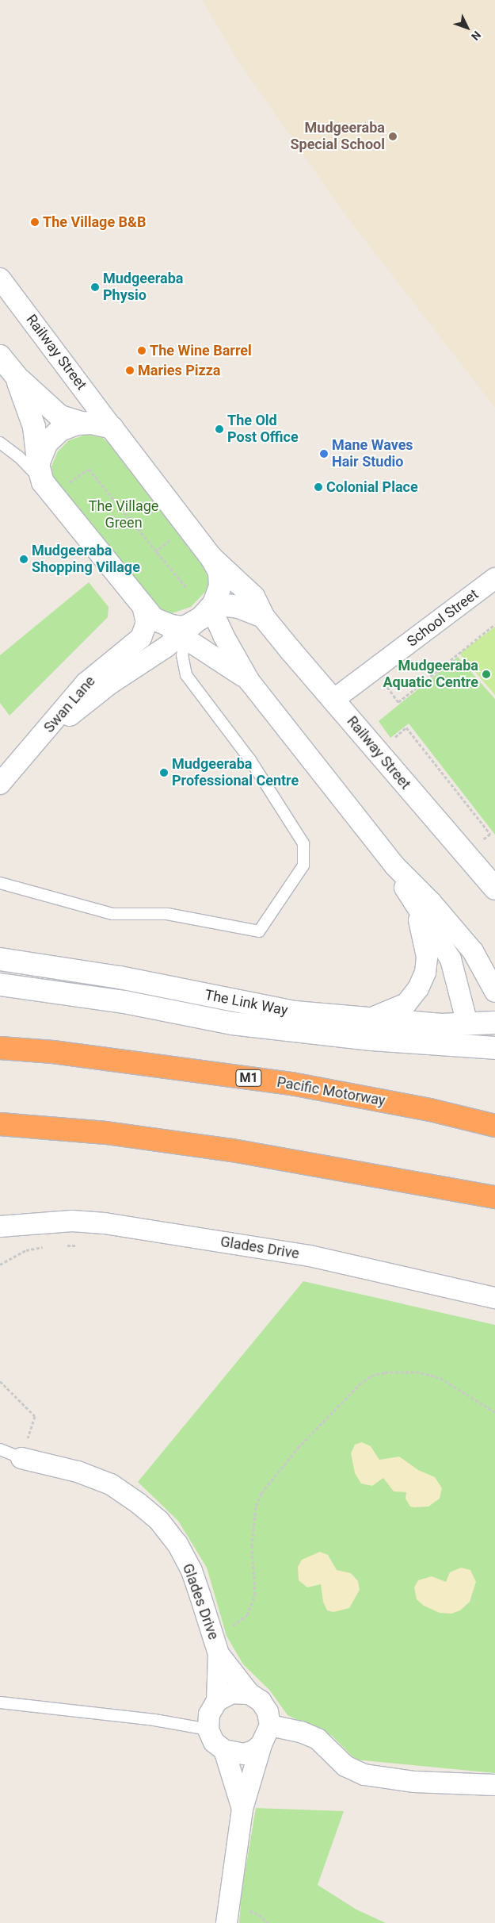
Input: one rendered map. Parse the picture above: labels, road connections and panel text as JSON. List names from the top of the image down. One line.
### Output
{"streets":{"highway":["M1","Pacific Motorway"],"street":["Railway Street","School Street","Swan Lane","The Link Way","Glades Drive"]},"crossings":[["Railway Street","School Street"]],"parks":["The Village Green"],"places":["Mudgeeraba Special School","The Village B&B","Mudgeeraba Physio","The Wine Barrel","Maries Pizza","The Old Post Office","Mane Waves Hair Studio","Colonial Place","Mudgeeraba Shopping Village","Mudgeeraba Aquatic Centre","Mudgeeraba Professional Centre"],"north":"bottom right"}
